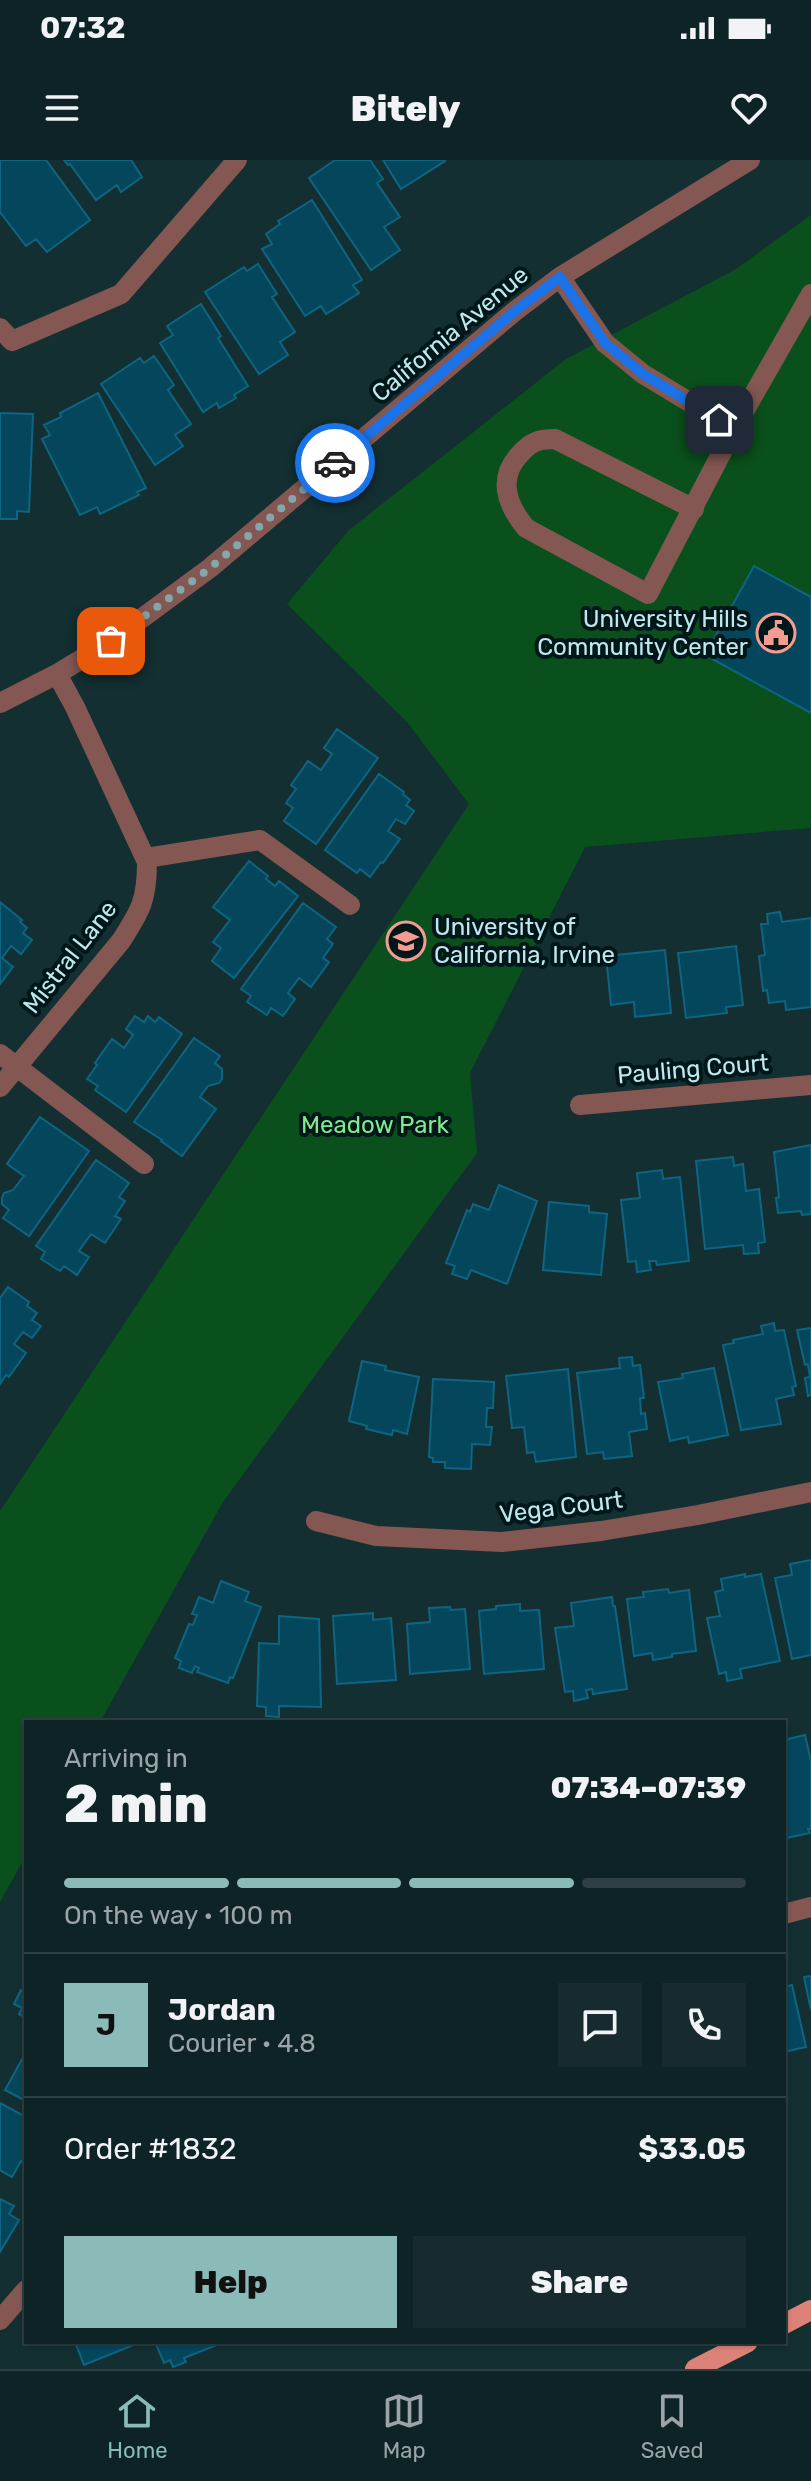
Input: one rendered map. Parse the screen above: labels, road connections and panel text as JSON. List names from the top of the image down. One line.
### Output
{"streets":{"street":["California Avenue","Mistral Lane","Pauling Court","Vega Court"]},"crossings":[["California Avenue","Mistral Lane"]],"parks":["Meadow Park"],"places":{"public building":["University Hills Community Center"],"school or university":["University of California, Irvine"]},"page":{"status":"07:32","header":"Bitely","heading":["2 min","Arriving in","07:34–07:39"],"panel":["Jordan","Courier · 4.8","Order #1832","$33.05"],"bar":"On the way · 100 m","round":"J","buttons":["Help","Share"],"tabs":["Home","Map","Saved"]}}
